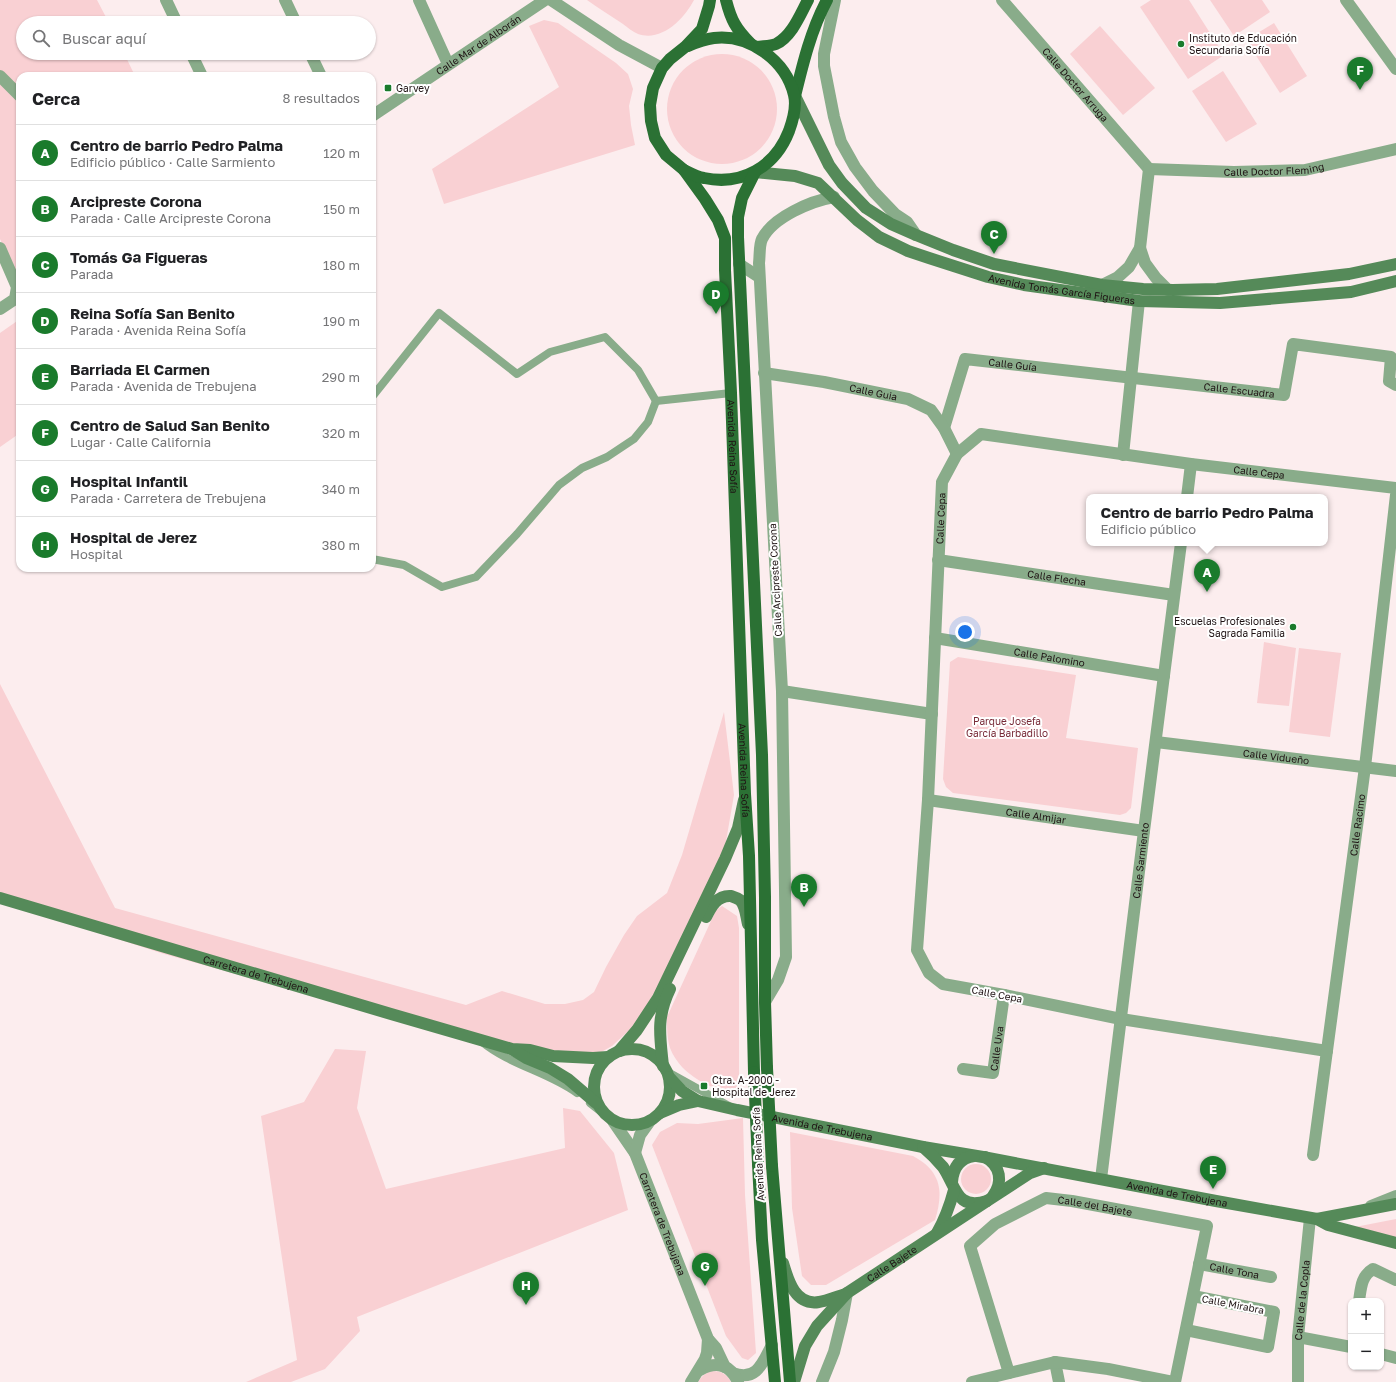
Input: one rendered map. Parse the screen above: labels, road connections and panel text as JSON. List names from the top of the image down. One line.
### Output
{"streets":{"main road":["Avenida Tomás García Figueras","Avenida Reina Sofía","Carretera de Trebujena","Avenida de Trebujena","Calle Bajete"],"street":["Calle Mar de Alborán","Calle Doctor Arruga","Calle Doctor Fleming","Calle Guía","Calle Escuadra","Calle Guia","Calle Cepa","Calle Flecha","Calle Arcipreste Corona","Calle Palomino","Calle Vidueño","Calle Almijar","Calle Racimo","Calle Sarmiento","Calle Uva","Calle del Bajete","Calle Tona","Calle de la Copla","Calle Mirabra"]},"crossings":[["Calle Doctor Arruga","Calle Doctor Fleming"],["Avenida Tomás García Figueras","Avenida Reina Sofía"],["Avenida Tomás García Figueras","Calle Arcipreste Corona"],["Calle Guía","Calle Escuadra"],["Calle Guía","Calle Guia"],["Calle Guia","Calle Cepa"],["Calle Guia","Calle Arcipreste Corona"],["Avenida Reina Sofía","Calle Arcipreste Corona"],["Calle Cepa","Calle Flecha"],["Calle Cepa","Calle Palomino"],["Calle Cepa","Calle Almijar"],["Calle Cepa","Calle Racimo"],["Calle Cepa","Calle Sarmiento"],["Calle Cepa","Calle Uva"],["Calle Flecha","Calle Sarmiento"],["Calle Palomino","Calle Sarmiento"],["Calle Vidueño","Calle Racimo"],["Calle Vidueño","Calle Sarmiento"],["Calle Almijar","Calle Sarmiento"],["Calle Sarmiento","Avenida de Trebujena"],["Carretera de Trebujena","Avenida de Trebujena"],["Avenida de Trebujena","Calle Bajete"],["Avenida de Trebujena","Calle de la Copla"],["Calle del Bajete","Calle Tona"],["Calle del Bajete","Calle Mirabra"]],"parks":["Parque Josefa García Barbadillo"],"places":{"other":["Instituto de Educación Secundaria Sofía","Escuelas Profesionales Sagrada Familia"],"transit":["Garvey","Ctra. A-2000 - Hospital de Jerez"]},"page":{"search":"Buscar aquí","pins":["F","C","D","A","B","E","G","H"],"heading":["Cerca","8 resultados"],"list":[{"mark":"A","name":"Centro de barrio Pedro Palma","note":"Edificio público · Calle Sarmiento","value":"120 m"},{"mark":"B","name":"Arcipreste Corona","note":"Parada · Calle Arcipreste Corona","value":"150 m"},{"mark":"C","name":"Tomás Gª Figueras","note":"Parada","value":"180 m"},{"mark":"D","name":"Reina Sofía San Benito","note":"Parada · Avenida Reina Sofía","value":"190 m"},{"mark":"E","name":"Barriada El Carmen","note":"Parada · Avenida de Trebujena","value":"290 m"},{"mark":"F","name":"Centro de Salud San Benito","note":"Lugar · Calle California","value":"320 m"},{"mark":"G","name":"Hospital Infantil","note":"Parada · Carretera de Trebujena","value":"340 m"},{"mark":"H","name":"Hospital de Jerez","note":"Hospital","value":"380 m"}],"popup":["Centro de barrio Pedro Palma","Edificio público"],"map_buttons":["+","−"]}}
